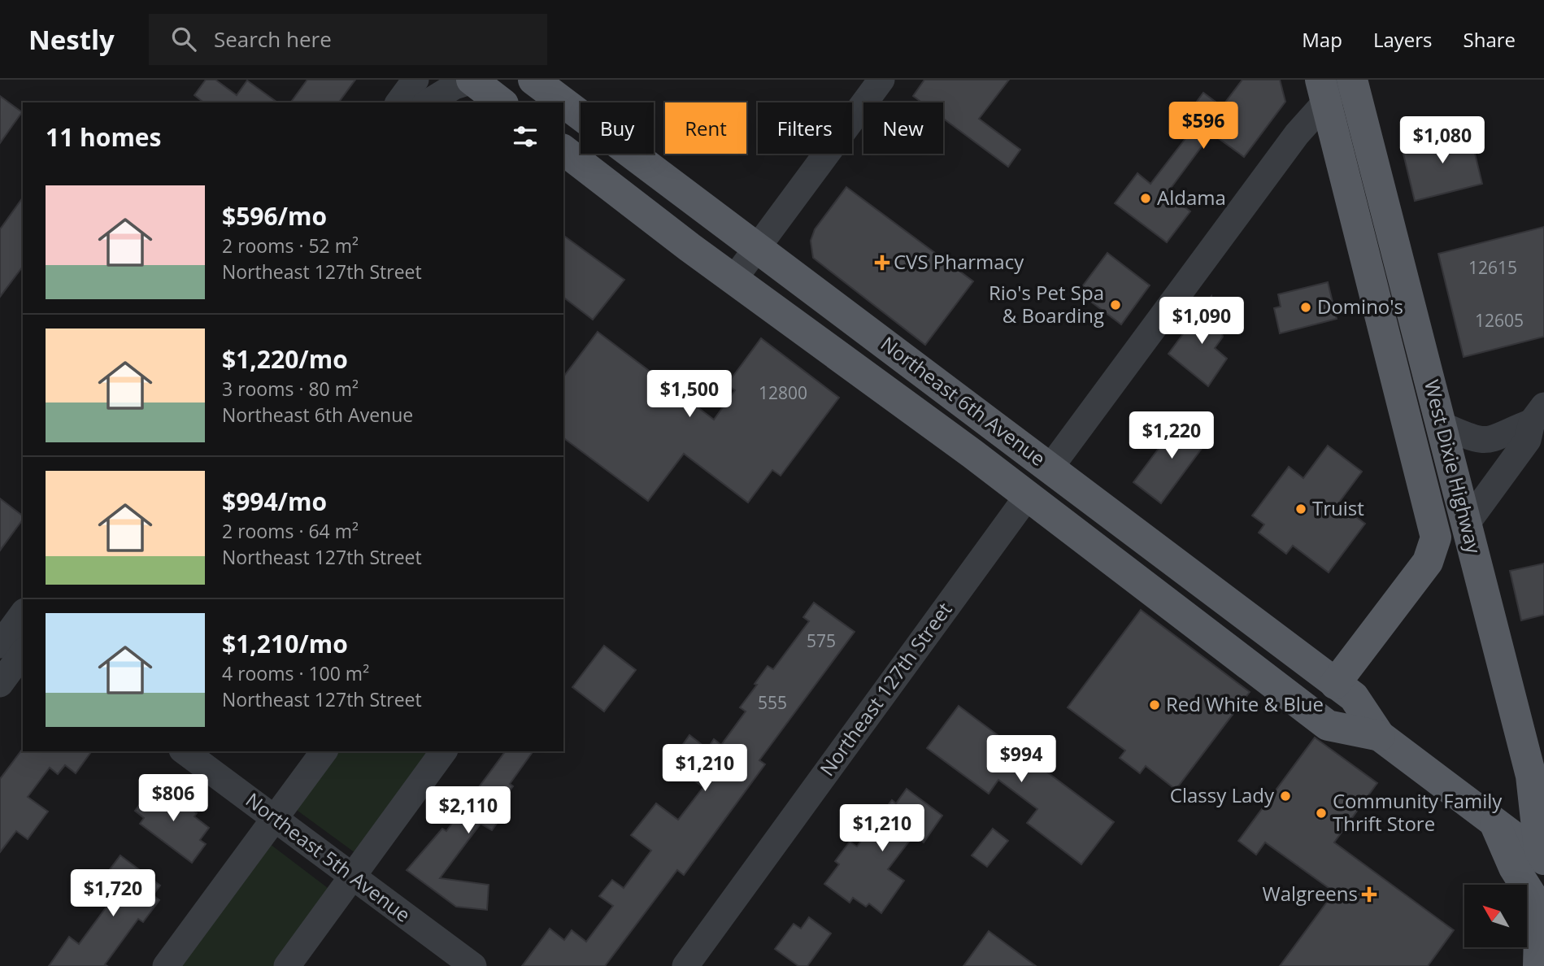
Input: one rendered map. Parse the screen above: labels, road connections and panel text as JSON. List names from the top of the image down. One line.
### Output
{"streets":{"main road":["Northeast 6th Avenue","West Dixie Highway"],"street":["Northeast 127th Street","Northeast 5th Avenue"]},"crossings":[["Northeast 6th Avenue","West Dixie Highway"],["Northeast 6th Avenue","Northeast 127th Street"]],"places":{"other":["Aldama","Rio's Pet Spa & Boarding","Domino's","Truist","Red White & Blue","Classy Lady","Community Family Thrift Store"],"health":["CVS Pharmacy","Walgreens"]},"house_numbers":["12615","12605","12800","575","555"],"north":"top left","page":{"header":"Nestly","search":"Search here","nav":["Map","Layers","Share"],"price":["$596","$1,080","$1,090","$1,500","$1,220","$994","$1,210","$806","$2,110","$1,210","$1,720"],"chip":["Buy","Rent","Filters","New"],"heading":"11 homes","list":[{"name":"$596/mo","note":"2 rooms · 52 m² · Northeast 127th Street"},{"name":"$1,220/mo","note":"3 rooms · 80 m² · Northeast 6th Avenue"},{"name":"$994/mo","note":"2 rooms · 64 m² · Northeast 127th Street"},{"name":"$1,210/mo","note":"4 rooms · 100 m² · Northeast 127th Street"}]}}
